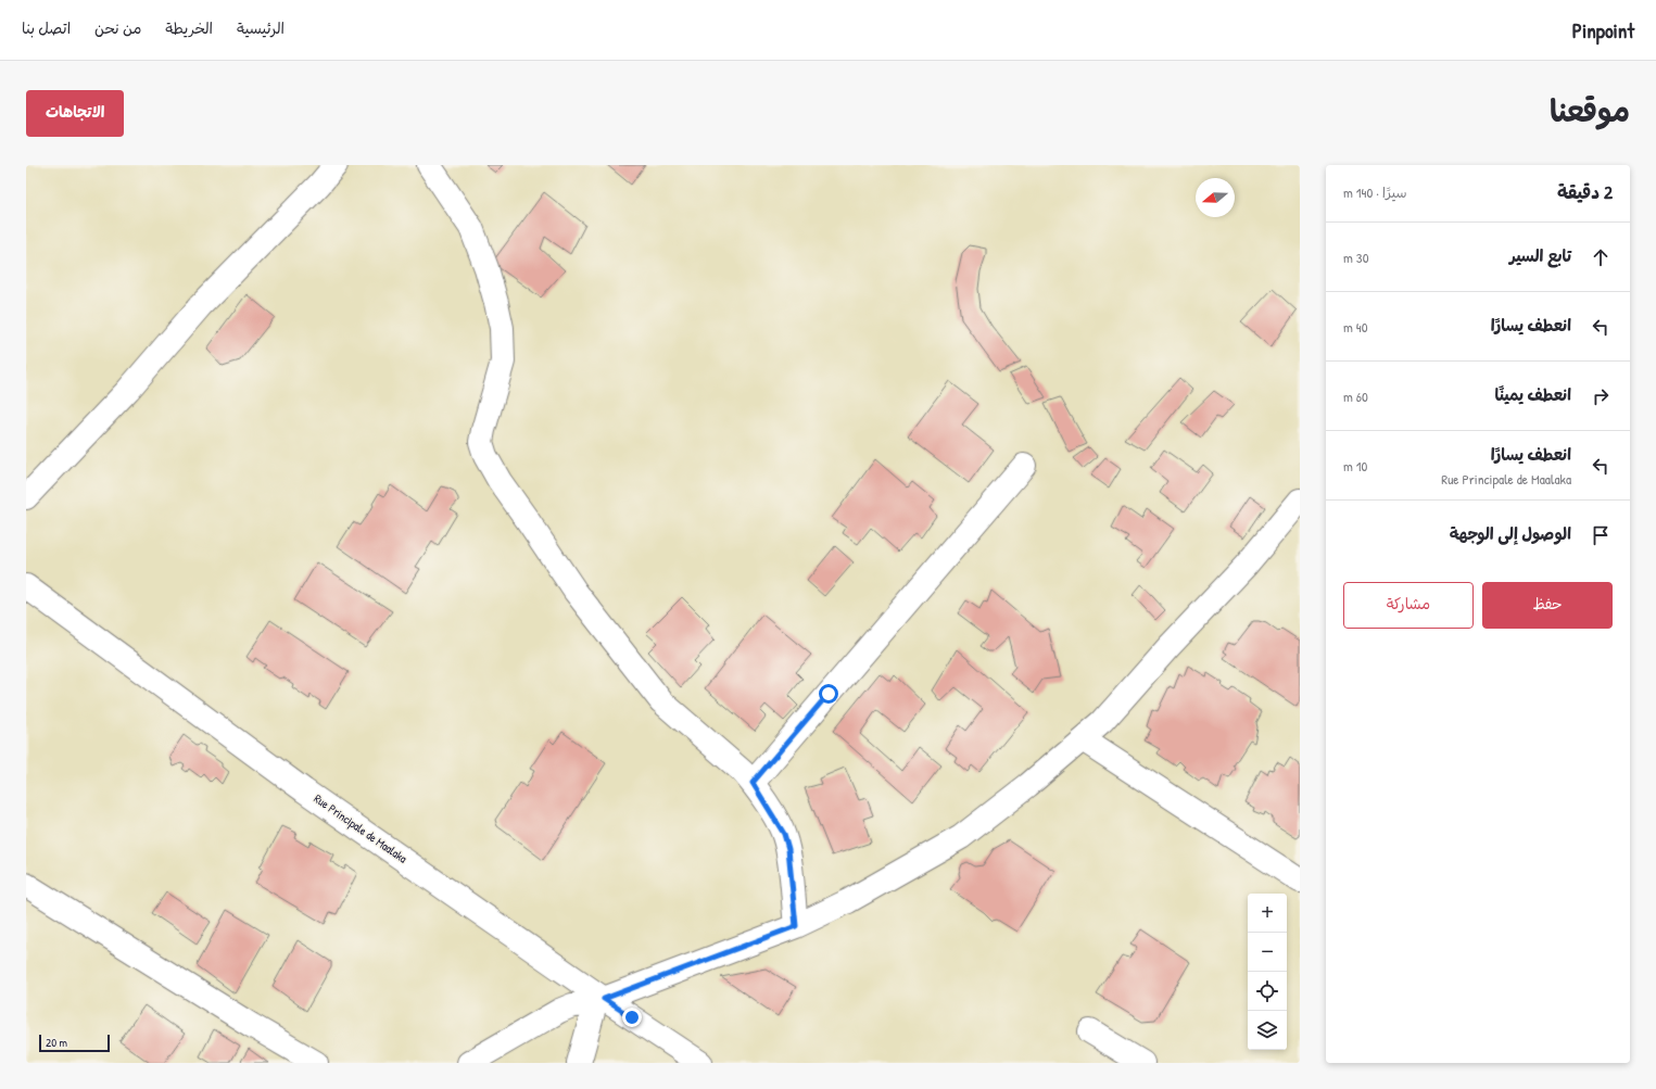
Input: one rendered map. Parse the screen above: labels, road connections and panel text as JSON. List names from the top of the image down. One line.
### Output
{"streets":{"street":["Rue Principale de Maalaka"]},"scale_bar":"20 m","north":"left","page":{"header":"Pinpoint","nav":["الرئيسية","الخريطة","من نحن","اتصل بنا"],"title":"موقعنا","buttons":["الاتجاهات",["حفظ","مشاركة"]],"heading":["2 دقيقة","سيرًا · 140 m"],"list":[["تابع السير","30 m"],["انعطف يسارًا","40 m"],["انعطف يمينًا","60 m"],["انعطف يسارًا","Rue Principale de Maalaka","10 m"],"الوصول إلى الوجهة"],"map_buttons":["+","−"],"scale":"20 m"}}
